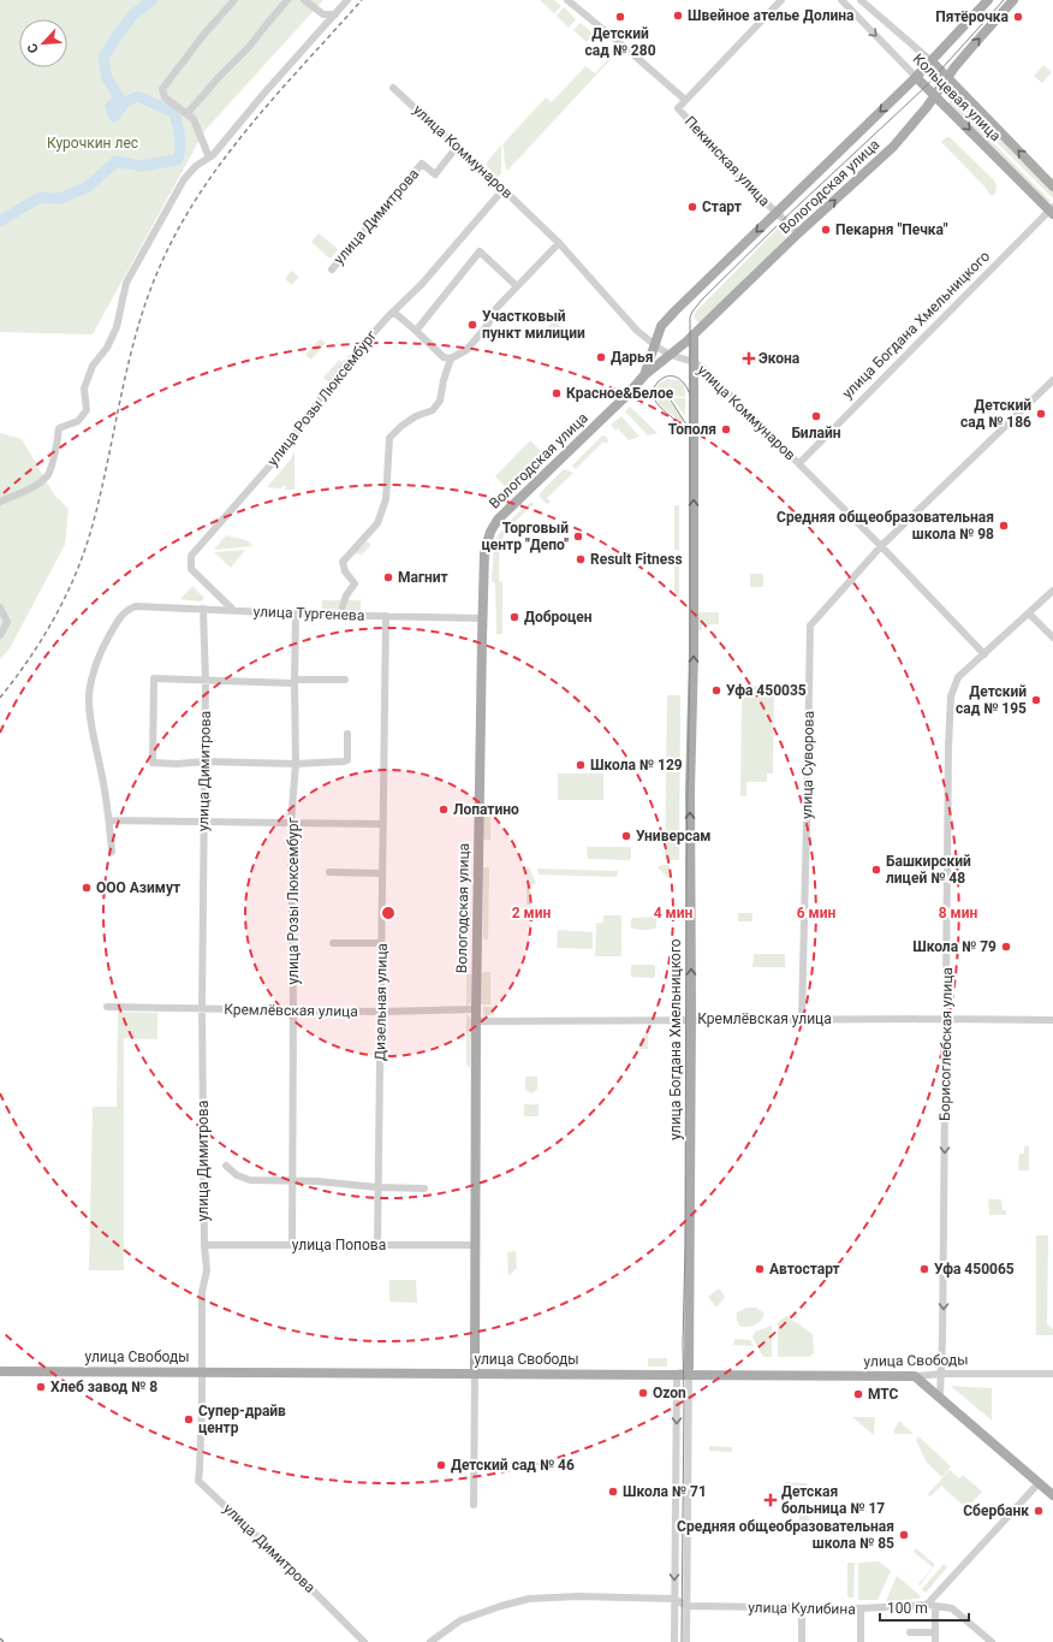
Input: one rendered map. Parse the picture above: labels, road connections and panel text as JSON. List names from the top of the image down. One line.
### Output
{"streets":{"main road":["Кольцевая улица","Вологодская улица","улица Богдана Хмельницкого","улица Свободы"],"street":["улица Коммунаров","Пекинская улица","улица Димитрова","улица Розы Люксембург","улица Тургенева","улица Суворова","Дизельная улица","Кремлёвская улица","Борисоглебская улица","улица Попова","улица Кулибина"]},"crossings":[["Кольцевая улица","Вологодская улица"],["Кольцевая улица","улица Богдана Хмельницкого"],["улица Коммунаров","Вологодская улица"],["улица Коммунаров","улица Димитрова"],["улица Коммунаров","улица Богдана Хмельницкого"],["улица Коммунаров","улица Розы Люксембург"],["улица Коммунаров","улица Суворова"],["улица Коммунаров","Борисоглебская улица"],["Пекинская улица","Вологодская улица"],["Вологодская улица","улица Богдана Хмельницкого"],["Вологодская улица","улица Тургенева"],["Вологодская улица","Кремлёвская улица"],["Вологодская улица","улица Попова"],["Вологодская улица","улица Свободы"],["улица Димитрова","улица Тургенева"],["улица Димитрова","Кремлёвская улица"],["улица Димитрова","улица Попова"],["улица Димитрова","улица Свободы"],["улица Богдана Хмельницкого","Кремлёвская улица"],["улица Богдана Хмельницкого","улица Свободы"],["улица Розы Люксембург","улица Тургенева"],["улица Розы Люксембург","Кремлёвская улица"],["улица Розы Люксембург","улица Попова"],["улица Тургенева","Дизельная улица"],["улица Суворова","Кремлёвская улица"],["Дизельная улица","Кремлёвская улица"],["Дизельная улица","улица Попова"],["Кремлёвская улица","Борисоглебская улица"],["Борисоглебская улица","улица Свободы"]],"one_way":["улица Богдана Хмельницкого","Борисоглебская улица"],"parks":["Курочкин лес"],"places":{"other":["Швейное ателье Долина","Детский сад № 280","Пятёрочка","Старт","Пекарня \"Печка\"","Участковый пункт милиции","Дарья","Красное&Белое","Детский сад № 186","Билайн","Тополя","Средняя общеобразовательная школа № 98","Торговый центр \"Депо\"","Result Fitness","Магнит","Доброцен","Уфа 450035","Детский сад № 195","Школа № 129","Лопатино","Универсам","Башкирский лицей № 48","ООО Азимут","Школа № 79","Автостарт","Уфа 450065","Хлеб завод № 8","Ozon","МТС","Супер-драйв центр","Детский сад № 46","Школа № 71","Сбербанк","Средняя общеобразовательная школа № 85"],"health":["Экона","Детская больница № 17"]},"scale_bar":"100 m","north":"bottom left","rings":["2 мин","4 мин","6 мин","8 мин"]}
